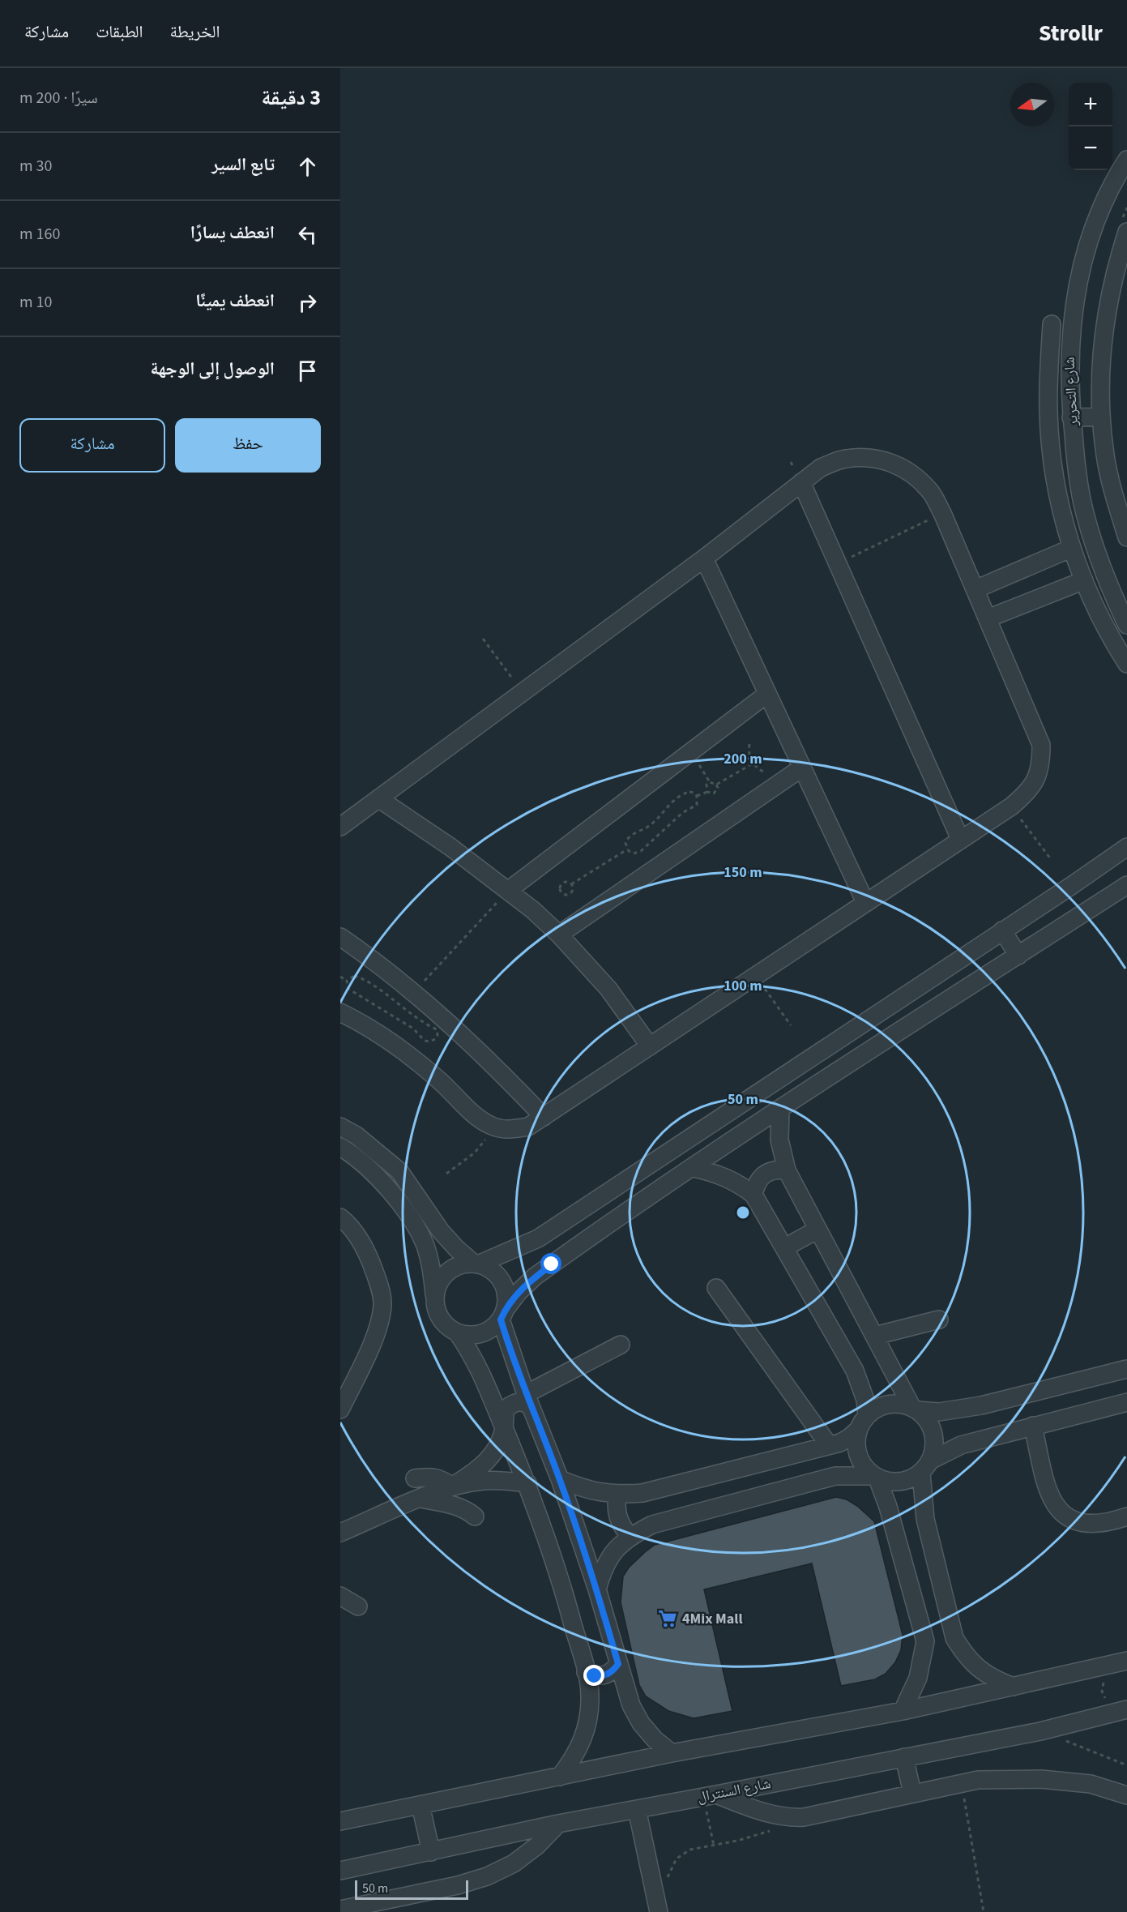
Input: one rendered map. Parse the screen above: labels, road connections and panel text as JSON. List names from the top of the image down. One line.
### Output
{"streets":{"street":["شارع التحرير","شارع السنترال"]},"places":{"supermarket":["4Mix Mall"]},"scale_bar":"50 m","north":"left","page":{"header":"Strollr","nav":["الخريطة","الطبقات","مشاركة"],"heading":["3 دقيقة","سيرًا · 200 m"],"map_buttons":["+","−"],"list":[["تابع السير","30 m"],["انعطف يسارًا","160 m"],["انعطف يمينًا","10 m"],"الوصول إلى الوجهة"],"buttons":["حفظ","مشاركة"],"scale":"50 m"},"rings":["200 m","150 m","100 m","50 m"]}
